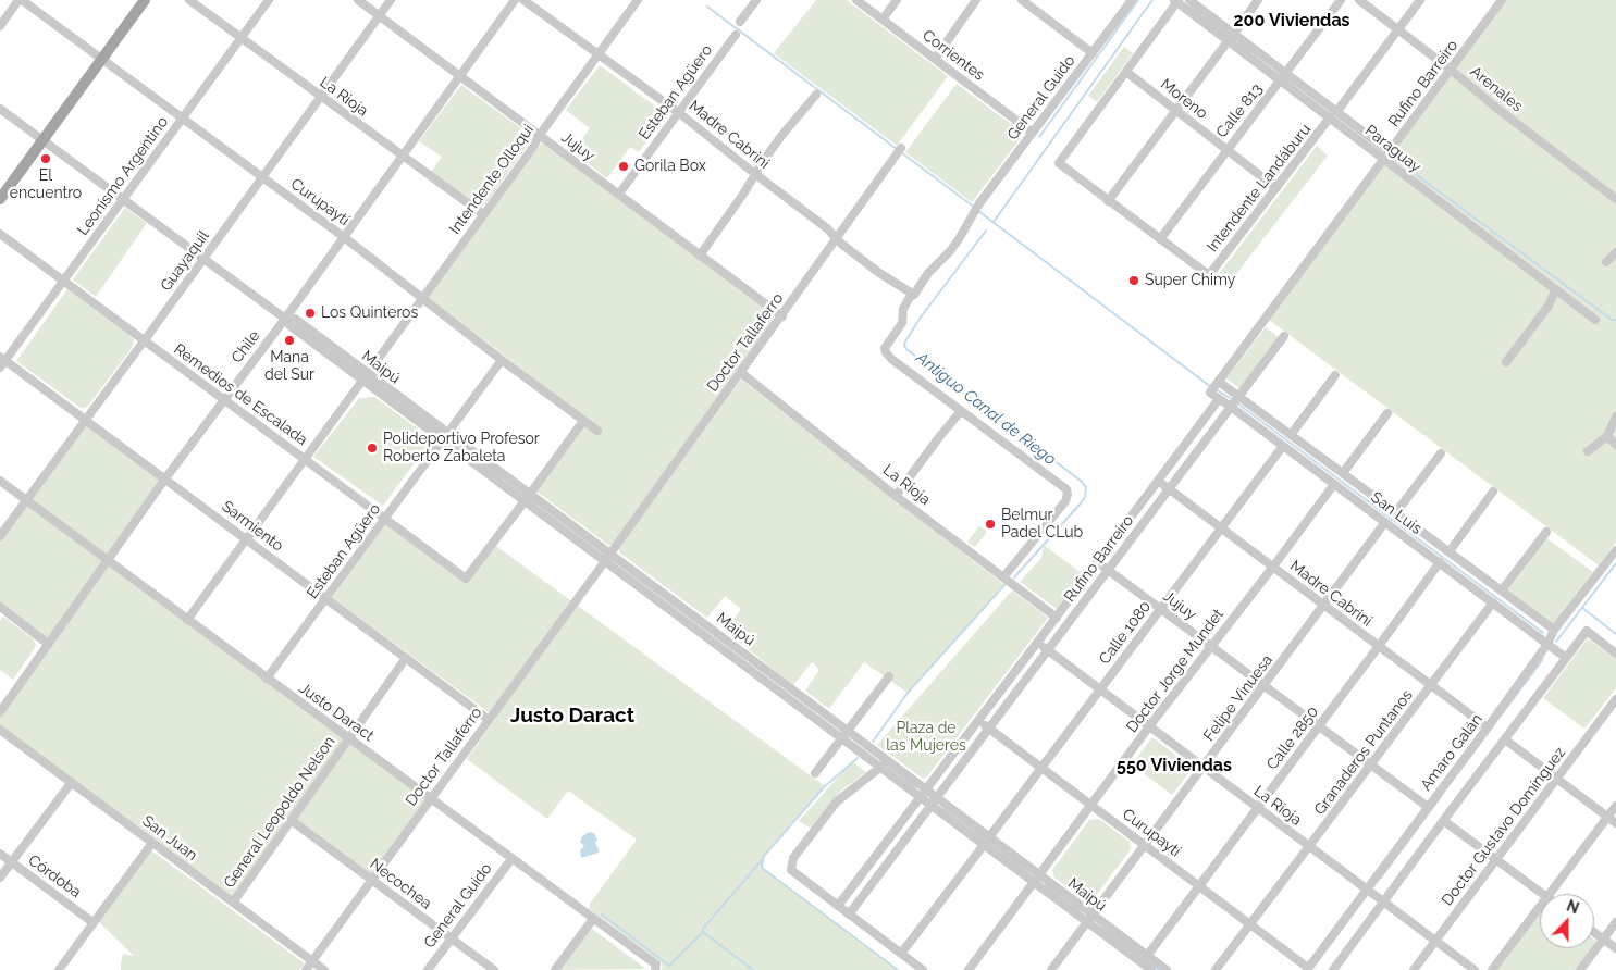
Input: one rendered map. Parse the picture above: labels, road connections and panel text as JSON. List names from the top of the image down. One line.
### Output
{"streets":{"street":["Corrientes","Rufino Barreiro","Arenales","Esteban Agüero","La Rioja","General Guido","Moreno","Calle 813","Madre Cabrini","Jujuy","Paraguay","Leonismo Argentino","Intendente Olloqui","Intendente Landáburu","Curupaytí","Guayaquil","Doctor Tallaferro","Chile","Maipú","Remedios de Escalada","San Luis","Sarmiento","Calle 1080","Doctor Jorge Mundet","Felipe Vinuesa","Justo Daract","Calle 2850","Granaderos Puntanos","Amaro Galán","General Leopoldo Nelson","Doctor Gustavo Domínguez","San Juan","Córdoba","Necochea"]},"crossings":[["Corrientes","General Guido"],["Rufino Barreiro","Arenales"],["Rufino Barreiro","La Rioja"],["Rufino Barreiro","Madre Cabrini"],["Rufino Barreiro","Jujuy"],["Rufino Barreiro","Paraguay"],["Rufino Barreiro","Curupaytí"],["Rufino Barreiro","Maipú"],["Rufino Barreiro","San Luis"],["Arenales","Intendente Landáburu"],["Esteban Agüero","Madre Cabrini"],["Esteban Agüero","Jujuy"],["Esteban Agüero","Curupaytí"],["Esteban Agüero","Maipú"],["Esteban Agüero","Remedios de Escalada"],["Esteban Agüero","Sarmiento"],["Esteban Agüero","Justo Daract"],["La Rioja","Leonismo Argentino"],["La Rioja","Intendente Olloqui"],["La Rioja","Guayaquil"],["La Rioja","Doctor Tallaferro"],["La Rioja","Chile"],["La Rioja","Calle 1080"],["La Rioja","Doctor Jorge Mundet"],["La Rioja","Felipe Vinuesa"],["La Rioja","Calle 2850"],["La Rioja","Granaderos Puntanos"],["La Rioja","Amaro Galán"],["La Rioja","Doctor Gustavo Domínguez"],["General Guido","Madre Cabrini"],["General Guido","Justo Daract"],["General Guido","Necochea"],["Moreno","Calle 813"],["Moreno","Intendente Landáburu"],["Calle 813","Paraguay"],["Calle 813","Intendente Landáburu"],["Madre Cabrini","Intendente Olloqui"],["Madre Cabrini","Doctor Tallaferro"],["Madre Cabrini","Calle 1080"],["Madre Cabrini","Doctor Jorge Mundet"],["Madre Cabrini","Felipe Vinuesa"],["Madre Cabrini","Calle 2850"],["Madre Cabrini","Granaderos Puntanos"],["Madre Cabrini","Amaro Galán"],["Jujuy","Intendente Olloqui"],["Jujuy","Guayaquil"],["Jujuy","Doctor Tallaferro"],["Jujuy","Chile"],["Jujuy","Calle 1080"],["Jujuy","Doctor Jorge Mundet"],["Jujuy","Felipe Vinuesa"],["Jujuy","Calle 2850"],["Jujuy","Granaderos Puntanos"],["Jujuy","Amaro Galán"],["Paraguay","Intendente Landáburu"],["Leonismo Argentino","Curupaytí"],["Leonismo Argentino","Maipú"],["Leonismo Argentino","Remedios de Escalada"],["Leonismo Argentino","Sarmiento"],["Intendente Olloqui","Curupaytí"],["Intendente Olloqui","Maipú"],["Intendente Olloqui","Remedios de Escalada"],["Intendente Olloqui","Sarmiento"],["Intendente Olloqui","Justo Daract"],["Curupaytí","Guayaquil"],["Curupaytí","Chile"],["Curupaytí","Calle 1080"],["Curupaytí","Doctor Jorge Mundet"],["Curupaytí","Felipe Vinuesa"],["Curupaytí","Calle 2850"],["Curupaytí","Granaderos Puntanos"],["Curupaytí","Amaro Galán"],["Guayaquil","Maipú"],["Guayaquil","Remedios de Escalada"],["Guayaquil","Sarmiento"],["Guayaquil","Justo Daract"],["Doctor Tallaferro","Maipú"],["Doctor Tallaferro","Sarmiento"],["Doctor Tallaferro","Justo Daract"],["Doctor Tallaferro","San Juan"],["Doctor Tallaferro","Necochea"],["Chile","Maipú"],["Chile","Remedios de Escalada"],["Chile","Sarmiento"],["Chile","Justo Daract"],["Maipú","Remedios de Escalada"],["Maipú","Calle 1080"],["Maipú","Doctor Jorge Mundet"],["Maipú","Felipe Vinuesa"],["Maipú","Calle 2850"],["San Luis","Calle 1080"],["San Luis","Doctor Jorge Mundet"],["San Luis","Felipe Vinuesa"],["San Luis","Calle 2850"],["San Luis","Granaderos Puntanos"],["San Luis","Amaro Galán"],["Sarmiento","General Leopoldo Nelson"],["Justo Daract","General Leopoldo Nelson"],["General Leopoldo Nelson","San Juan"],["General Leopoldo Nelson","Necochea"]],"districts":["200 Viviendas","Justo Daract","550 Viviendas"],"water":["Antiguo Canal de Riego"],"parks":["Plaza de las Mujeres"],"places":["El encuentro","Gorila Box","Super Chimy","Los Quinteros","Mana del Sur","Polideportivo Profesor Roberto Zabaleta","Belmur Padel CLub"],"north":"top"}
